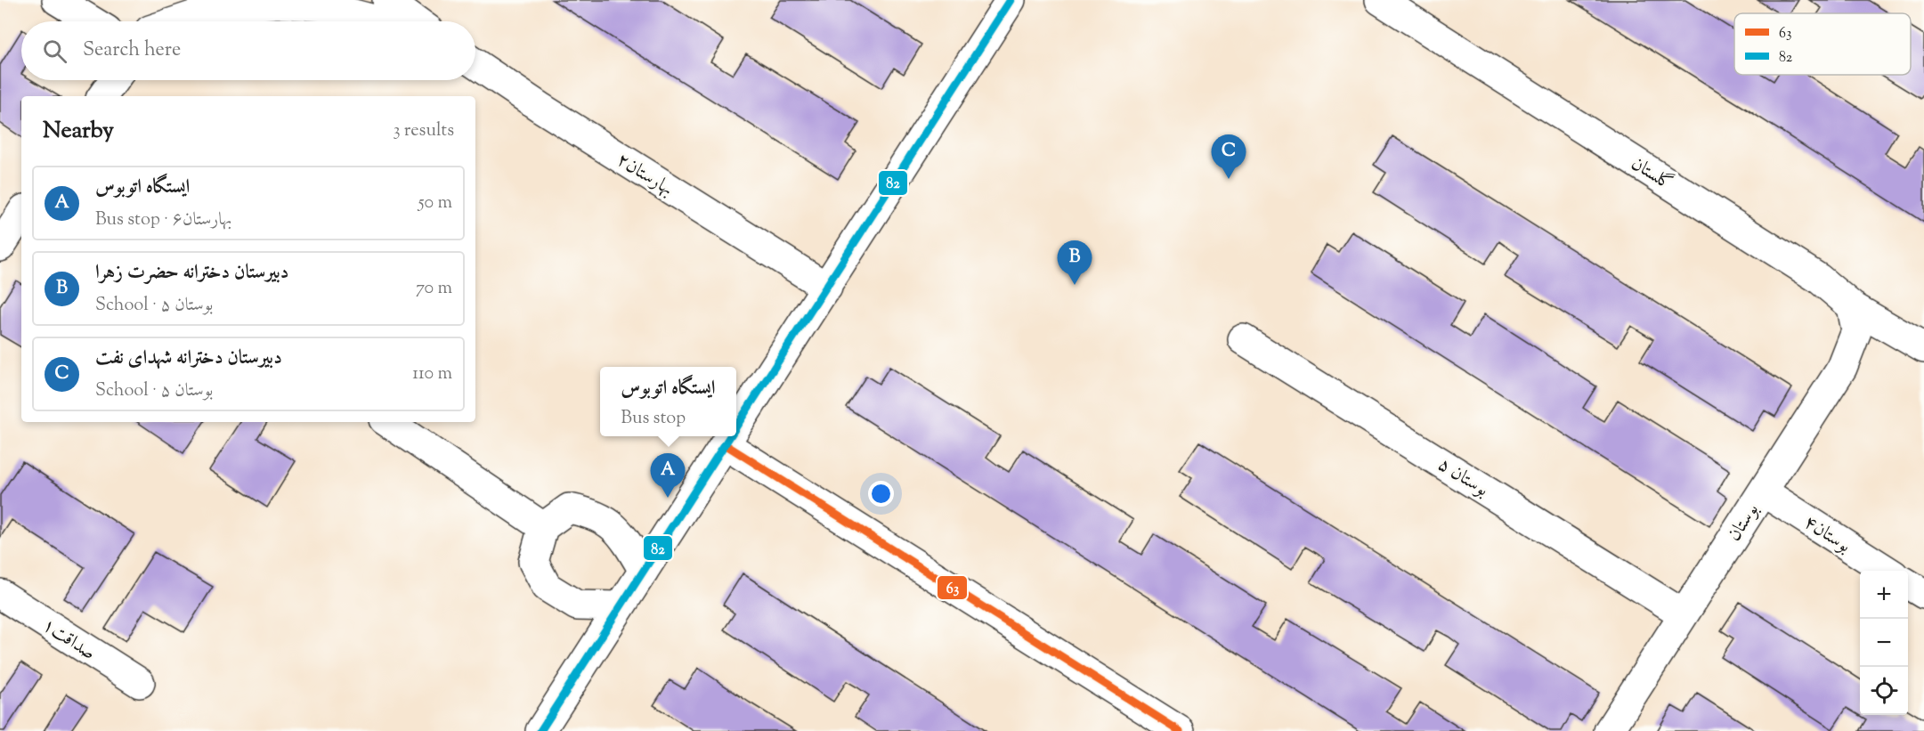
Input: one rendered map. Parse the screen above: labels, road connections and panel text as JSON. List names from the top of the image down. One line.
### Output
{"streets":{"street":["گلستان","بهارستان۲","بوستان ۵","بوستان","بوستان۴","صداقت۱"]},"crossings":[["گلستان","بوستان"],["بوستان ۵","بوستان"],["بوستان","بوستان۴"]],"lines":["transit line 82","transit line 63"],"legend":["63","82"],"page":{"search":"Search here","heading":["Nearby","3 results"],"pins":["C","B","A"],"list":[{"mark":"A","name":"ایستگاه اتوبوس","note":"Bus stop · بهارستان۶","value":"50 m"},{"mark":"B","name":"دبیرستان دخترانه حضرت زهرا","note":"School · بوستان ۵","value":"70 m"},{"mark":"C","name":"دبیرستان دخترانه شهدای نفت","note":"School · بوستان ۵","value":"110 m"}],"popup":["ایستگاه اتوبوس","Bus stop"],"map_buttons":["+","−"]}}
